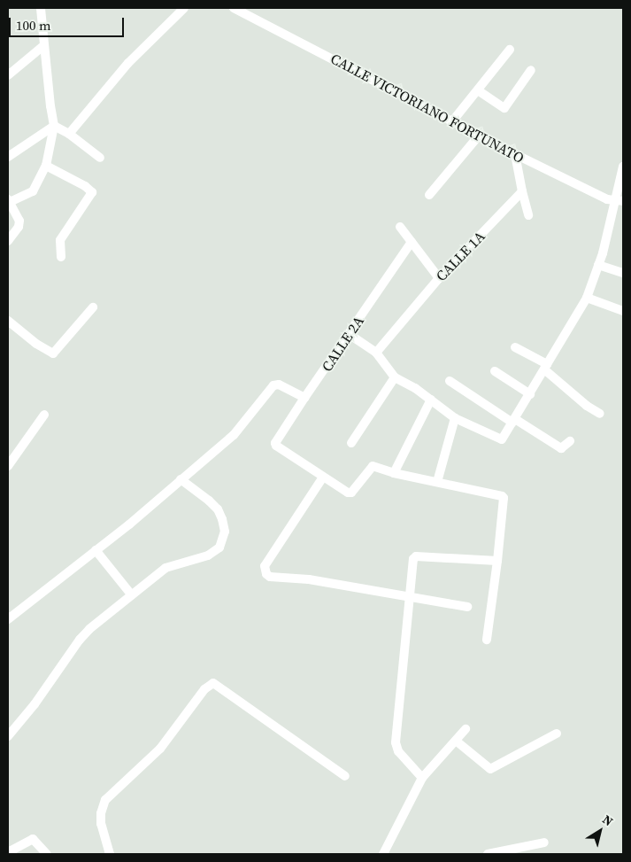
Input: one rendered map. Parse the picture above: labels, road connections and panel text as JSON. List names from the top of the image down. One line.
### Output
{"streets":{"street":["CALLE VICTORIANO FORTUNATO","CALLE 1A","CALLE 2A"]},"scale_bar":"100 m","north":"top right"}
